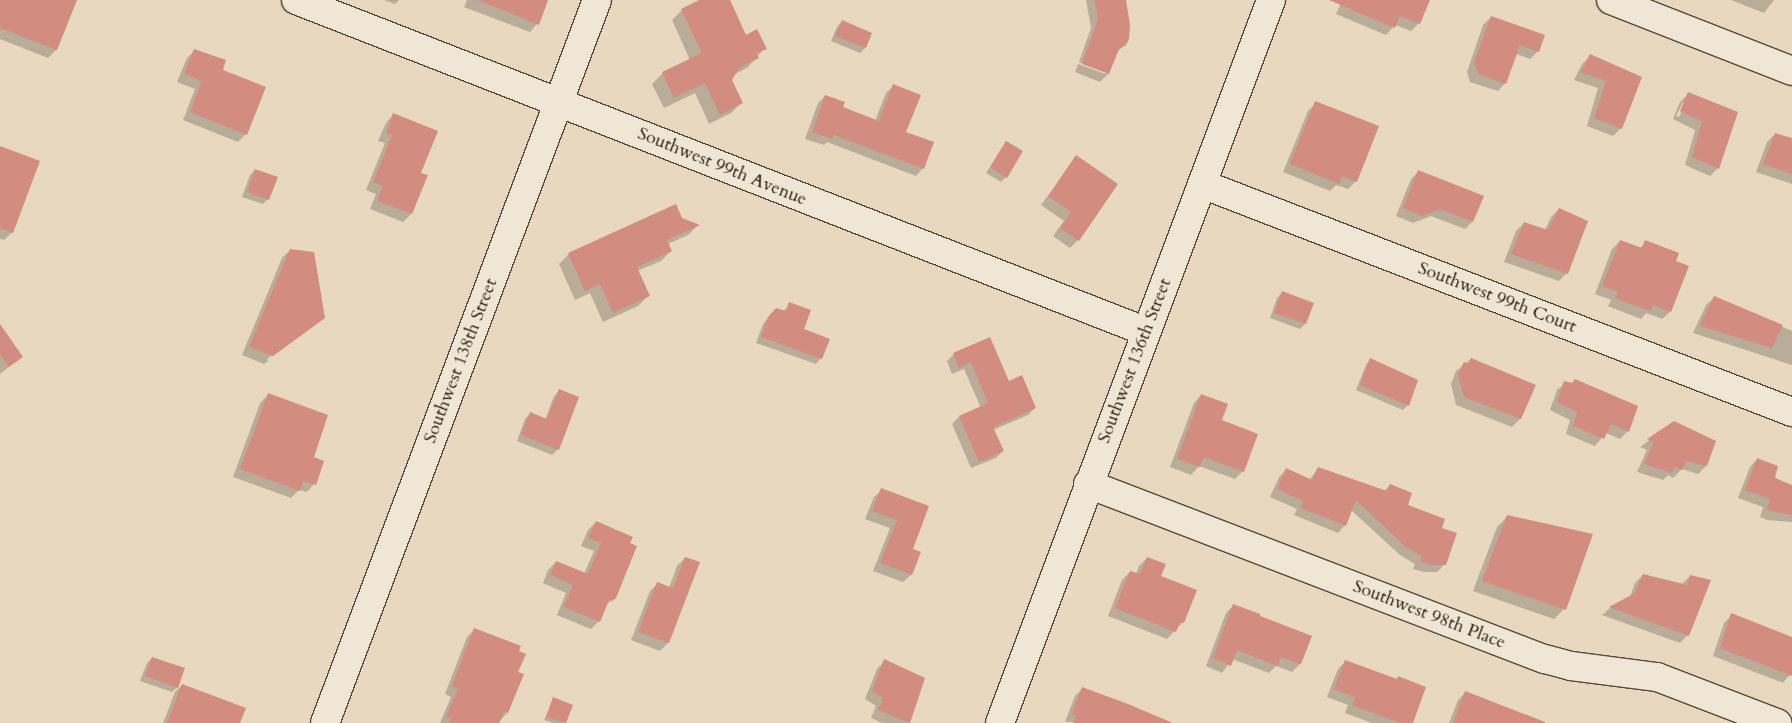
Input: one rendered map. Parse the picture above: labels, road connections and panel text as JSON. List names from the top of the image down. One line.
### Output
{"streets":{"street":["Southwest 99th Avenue","Southwest 99th Court","Southwest 138th Street","Southwest 136th Street","Southwest 98th Place"]},"crossings":[["Southwest 99th Avenue","Southwest 138th Street"],["Southwest 99th Avenue","Southwest 136th Street"],["Southwest 99th Court","Southwest 136th Street"],["Southwest 136th Street","Southwest 98th Place"]]}
